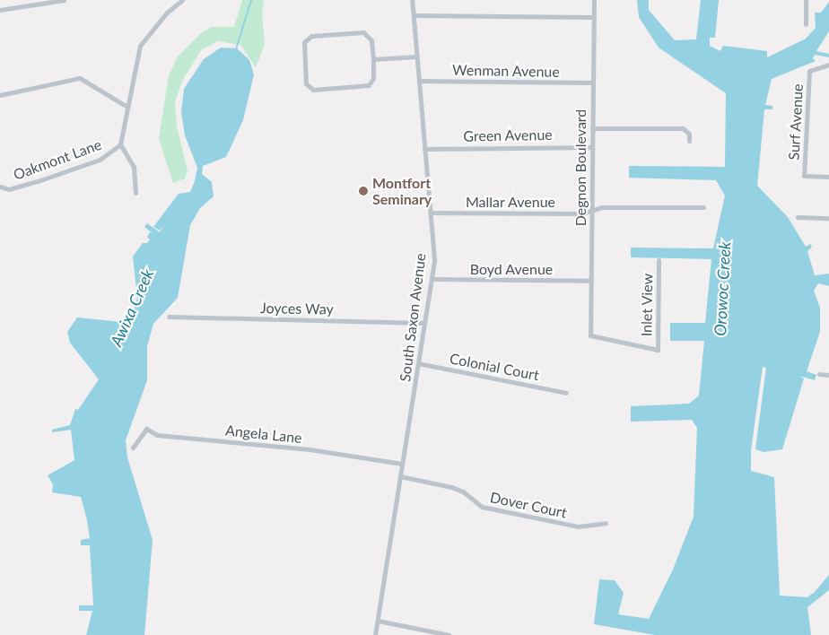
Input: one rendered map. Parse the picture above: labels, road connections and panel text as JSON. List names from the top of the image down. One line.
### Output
{"streets":{"street":["Wenman Avenue","Surf Avenue","Green Avenue","Oakmont Lane","Degnon Boulevard","Mallar Avenue","Boyd Avenue","Inlet View","Joyces Way","South Saxon Avenue","Colonial Court","Angela Lane","Dover Court"]},"crossings":[["Wenman Avenue","Degnon Boulevard"],["Wenman Avenue","South Saxon Avenue"],["Green Avenue","Degnon Boulevard"],["Green Avenue","South Saxon Avenue"],["Degnon Boulevard","Mallar Avenue"],["Degnon Boulevard","Boyd Avenue"],["Degnon Boulevard","Inlet View"],["Mallar Avenue","South Saxon Avenue"],["Boyd Avenue","South Saxon Avenue"],["Joyces Way","South Saxon Avenue"],["South Saxon Avenue","Colonial Court"],["South Saxon Avenue","Angela Lane"],["South Saxon Avenue","Dover Court"]],"water":["Orowoc Creek","Awixa Creek"],"places":["Montfort Seminary"]}
